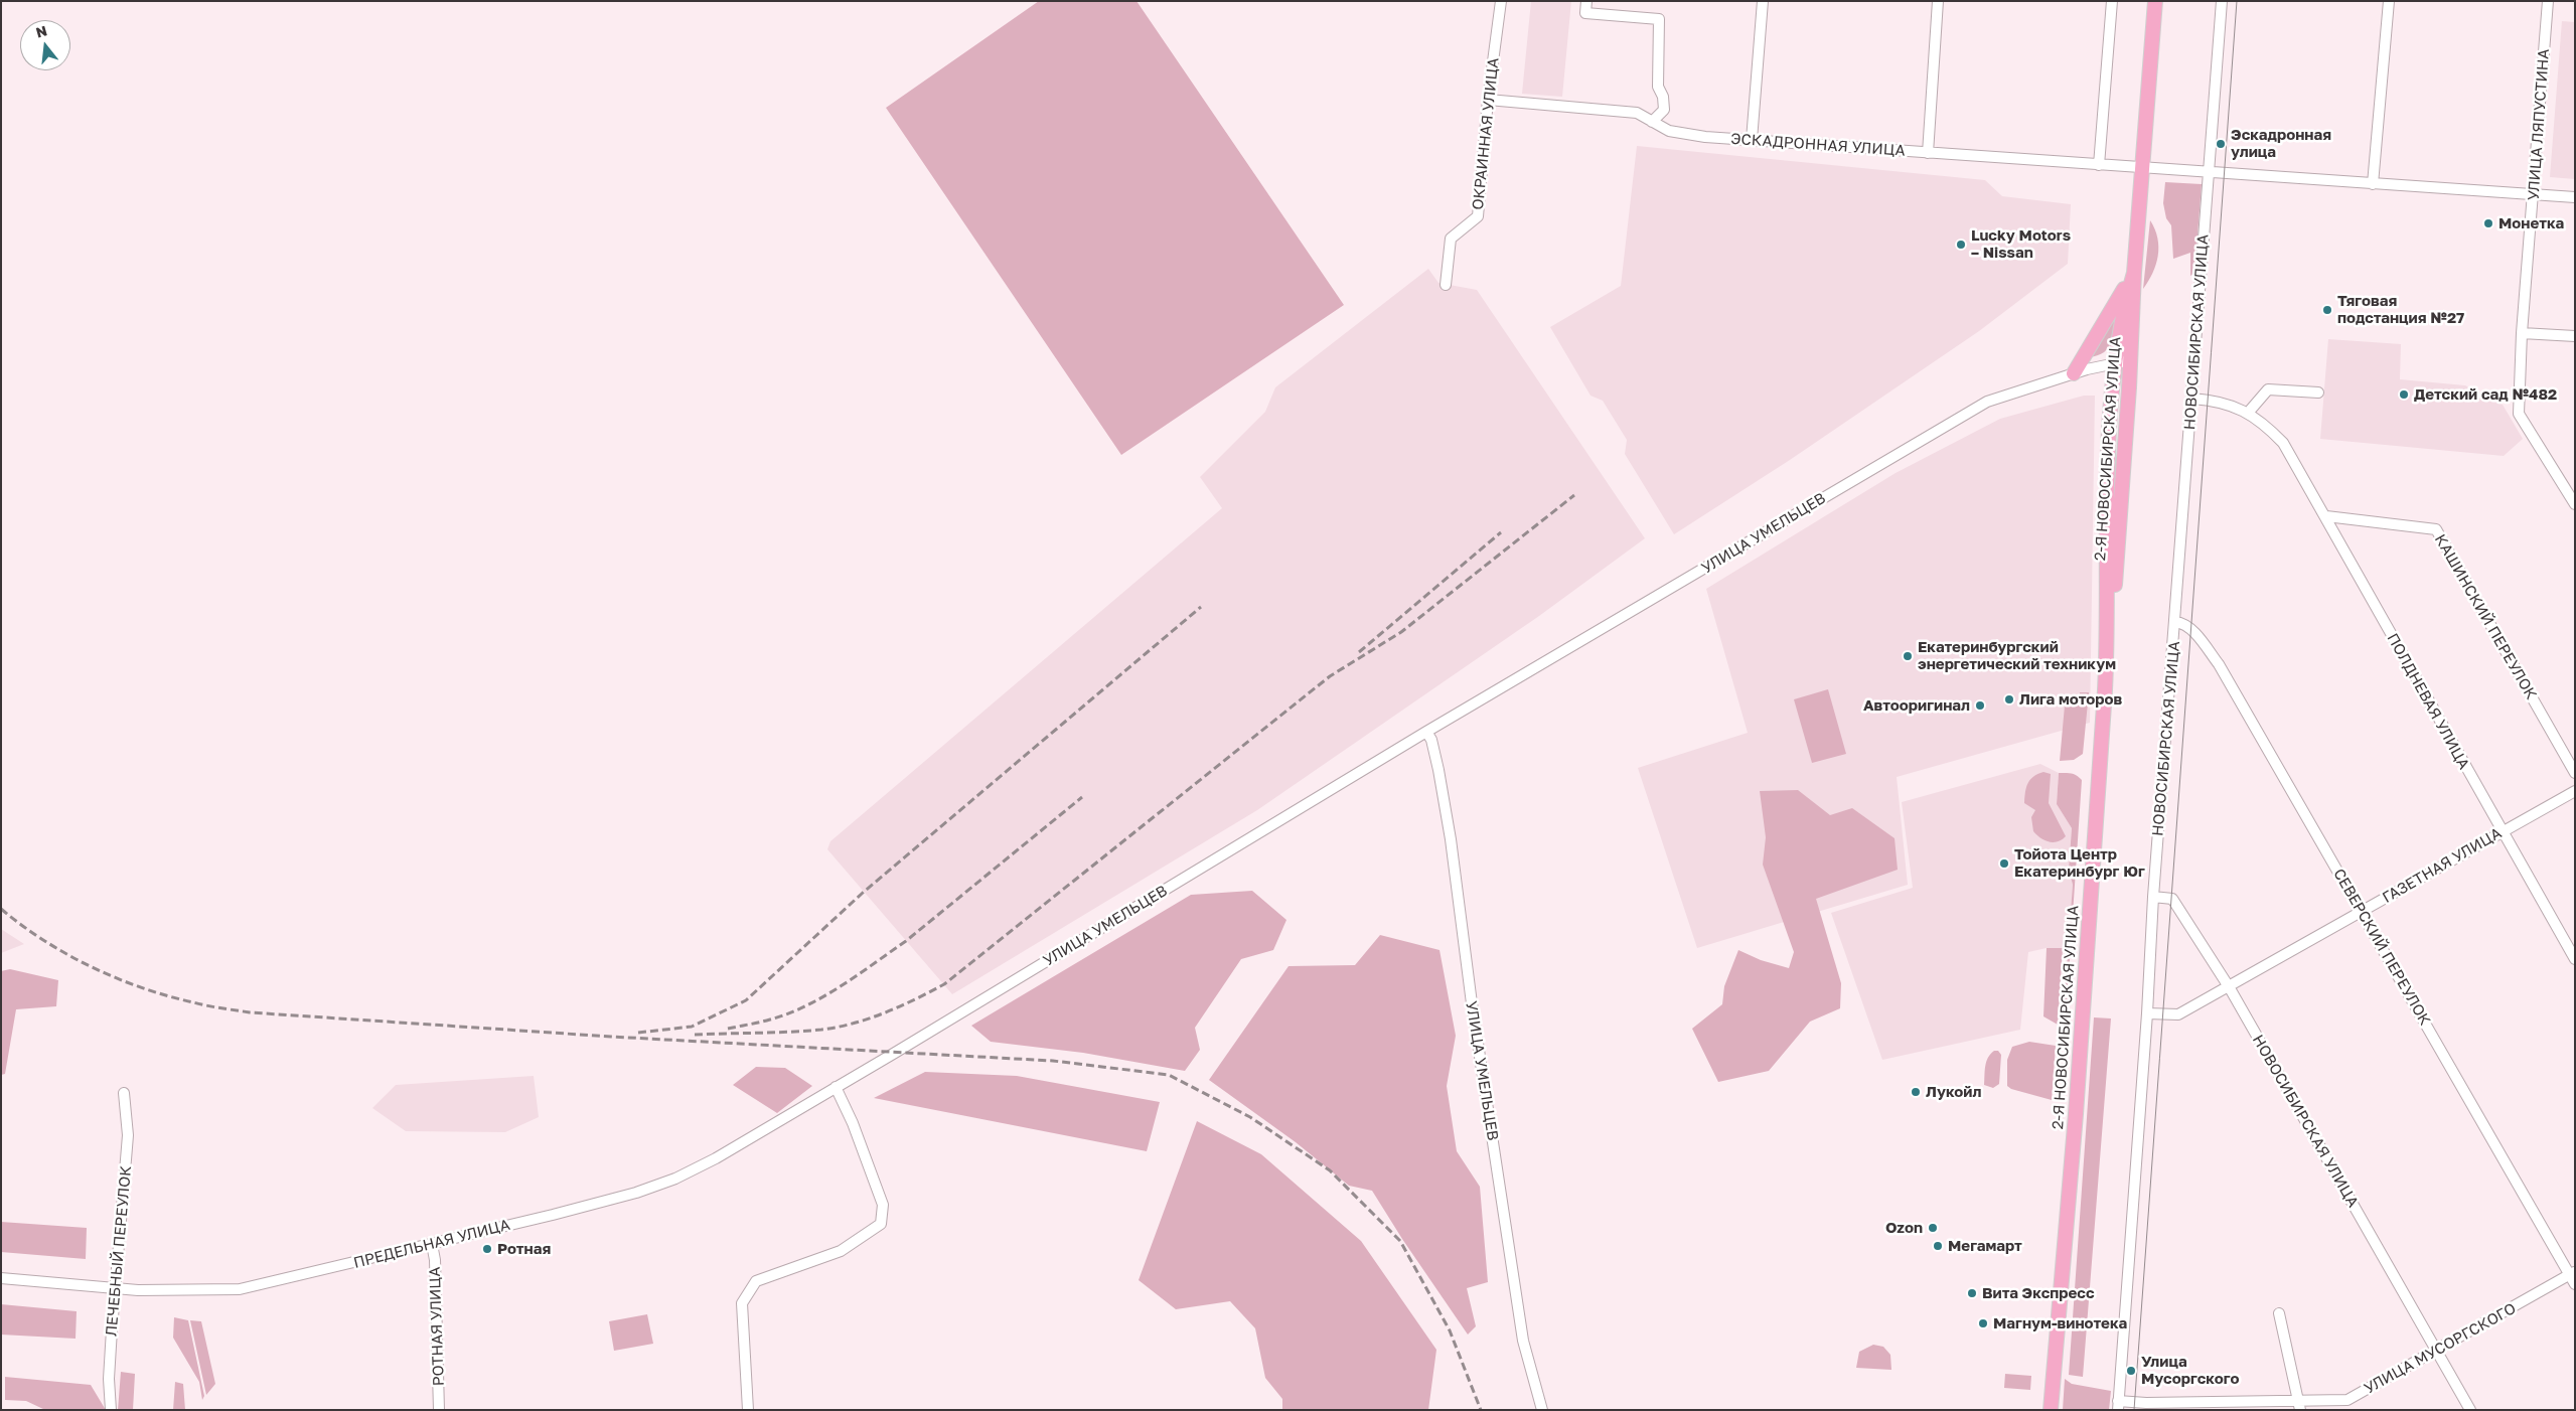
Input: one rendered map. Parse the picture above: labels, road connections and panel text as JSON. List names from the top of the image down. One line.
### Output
{"streets":{"main road":["2-Я НОВОСИБИРСКАЯ УЛИЦА"],"street":["УЛИЦА ЛЯПУСТИНА","ОКРАИННАЯ УЛИЦА","ЭСКАДРОННАЯ УЛИЦА","НОВОСИБИРСКАЯ УЛИЦА","УЛИЦА УМЕЛЬЦЕВ","КАШИНСКИЙ ПЕРЕУЛОК","ПОЛДНЕВАЯ УЛИЦА","ГАЗЕТНАЯ УЛИЦА","СЕВЕРСКИЙ ПЕРЕУЛОК","ПРЕДЕЛЬНАЯ УЛИЦА","ЛЕЧЕБНЫЙ ПЕРЕУЛОК","РОТНАЯ УЛИЦА","УЛИЦА МУСОРГСКОГО"]},"crossings":[["УЛИЦА ЛЯПУСТИНА","ЭСКАДРОННАЯ УЛИЦА"],["ОКРАИННАЯ УЛИЦА","ЭСКАДРОННАЯ УЛИЦА"],["ЭСКАДРОННАЯ УЛИЦА","НОВОСИБИРСКАЯ УЛИЦА"],["ЭСКАДРОННАЯ УЛИЦА","2-Я НОВОСИБИРСКАЯ УЛИЦА"],["НОВОСИБИРСКАЯ УЛИЦА","ГАЗЕТНАЯ УЛИЦА"],["НОВОСИБИРСКАЯ УЛИЦА","СЕВЕРСКИЙ ПЕРЕУЛОК"],["НОВОСИБИРСКАЯ УЛИЦА","УЛИЦА МУСОРГСКОГО"],["2-Я НОВОСИБИРСКАЯ УЛИЦА","УЛИЦА УМЕЛЬЦЕВ"],["УЛИЦА УМЕЛЬЦЕВ","ПРЕДЕЛЬНАЯ УЛИЦА"],["КАШИНСКИЙ ПЕРЕУЛОК","ПОЛДНЕВАЯ УЛИЦА"],["ПОЛДНЕВАЯ УЛИЦА","ГАЗЕТНАЯ УЛИЦА"],["ГАЗЕТНАЯ УЛИЦА","СЕВЕРСКИЙ ПЕРЕУЛОК"],["СЕВЕРСКИЙ ПЕРЕУЛОК","УЛИЦА МУСОРГСКОГО"],["ПРЕДЕЛЬНАЯ УЛИЦА","ЛЕЧЕБНЫЙ ПЕРЕУЛОК"],["ПРЕДЕЛЬНАЯ УЛИЦА","РОТНАЯ УЛИЦА"]],"places":["Эскадронная улица","Монетка","Lucky Motors – Nissan","Тяговая подстанция №27","Детский сад №482","Екатеринбургский энергетический техникум","Лига моторов","Автооригинал","Тойота Центр Екатеринбург Юг","Лукойл","Ozon","Мегамарт","Ротная","Вита Экспресс","Магнум-винотека","Улица Мусоргского"],"north":"top"}
